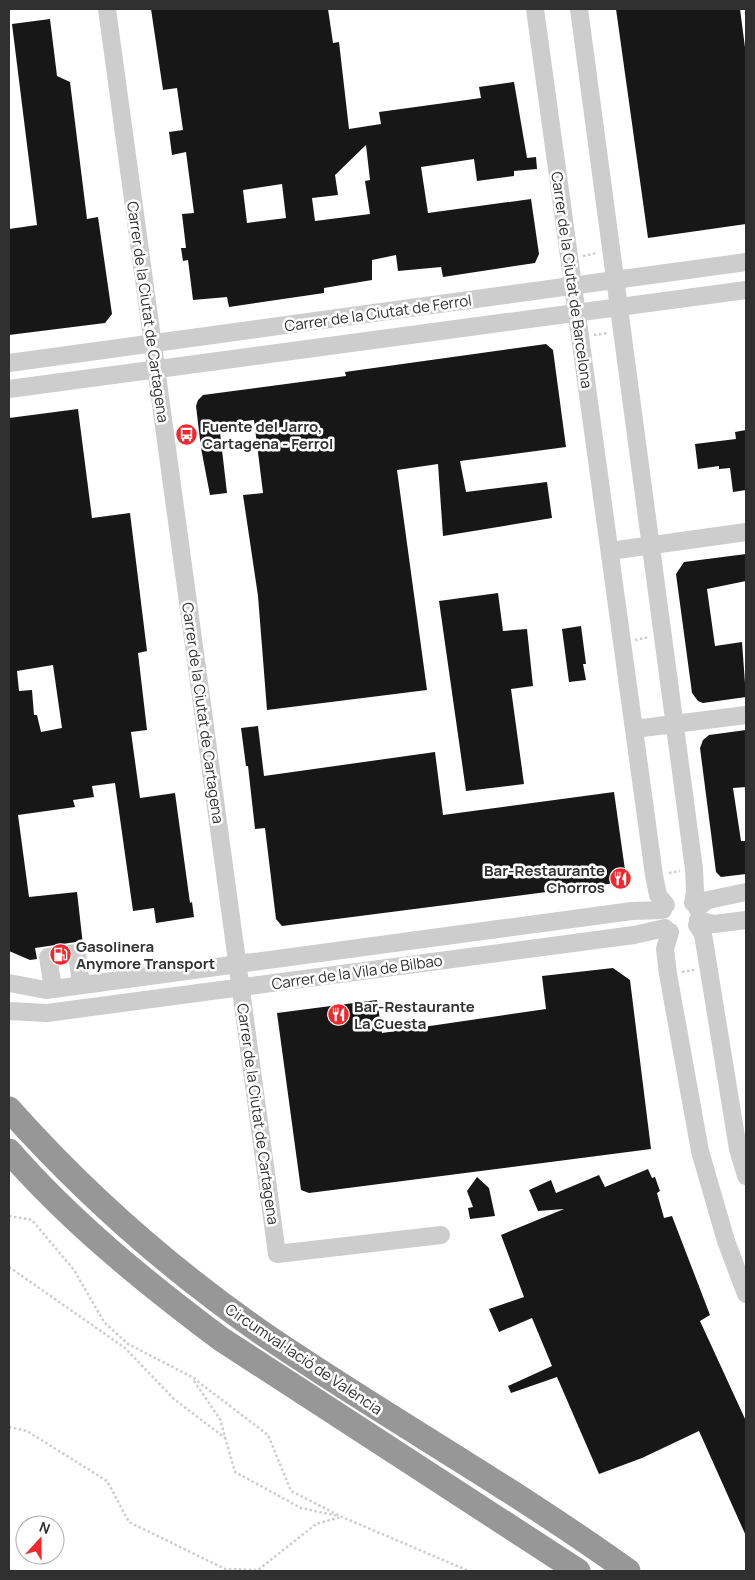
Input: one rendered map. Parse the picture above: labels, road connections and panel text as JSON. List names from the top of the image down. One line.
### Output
{"streets":{"highway":["Circumval·lació de València"],"street":["Carrer de la Ciutat de Barcelona","Carrer de la Ciutat de Cartagena","Carrer de la Ciutat de Ferrol","Carrer de la Vila de Bilbao"]},"crossings":[["Carrer de la Ciutat de Barcelona","Carrer de la Ciutat de Ferrol"],["Carrer de la Ciutat de Barcelona","Carrer de la Vila de Bilbao"],["Carrer de la Ciutat de Cartagena","Carrer de la Ciutat de Ferrol"],["Carrer de la Ciutat de Cartagena","Carrer de la Vila de Bilbao"]],"places":{"bus stop":["Fuente del Jarro, Cartagena - Ferrol"],"restaurant":["Bar-Restaurante Chorros","Bar-Restaurante La Cuesta"],"fuel station":["Gasolinera Anymore Transport"]},"north":"top"}
